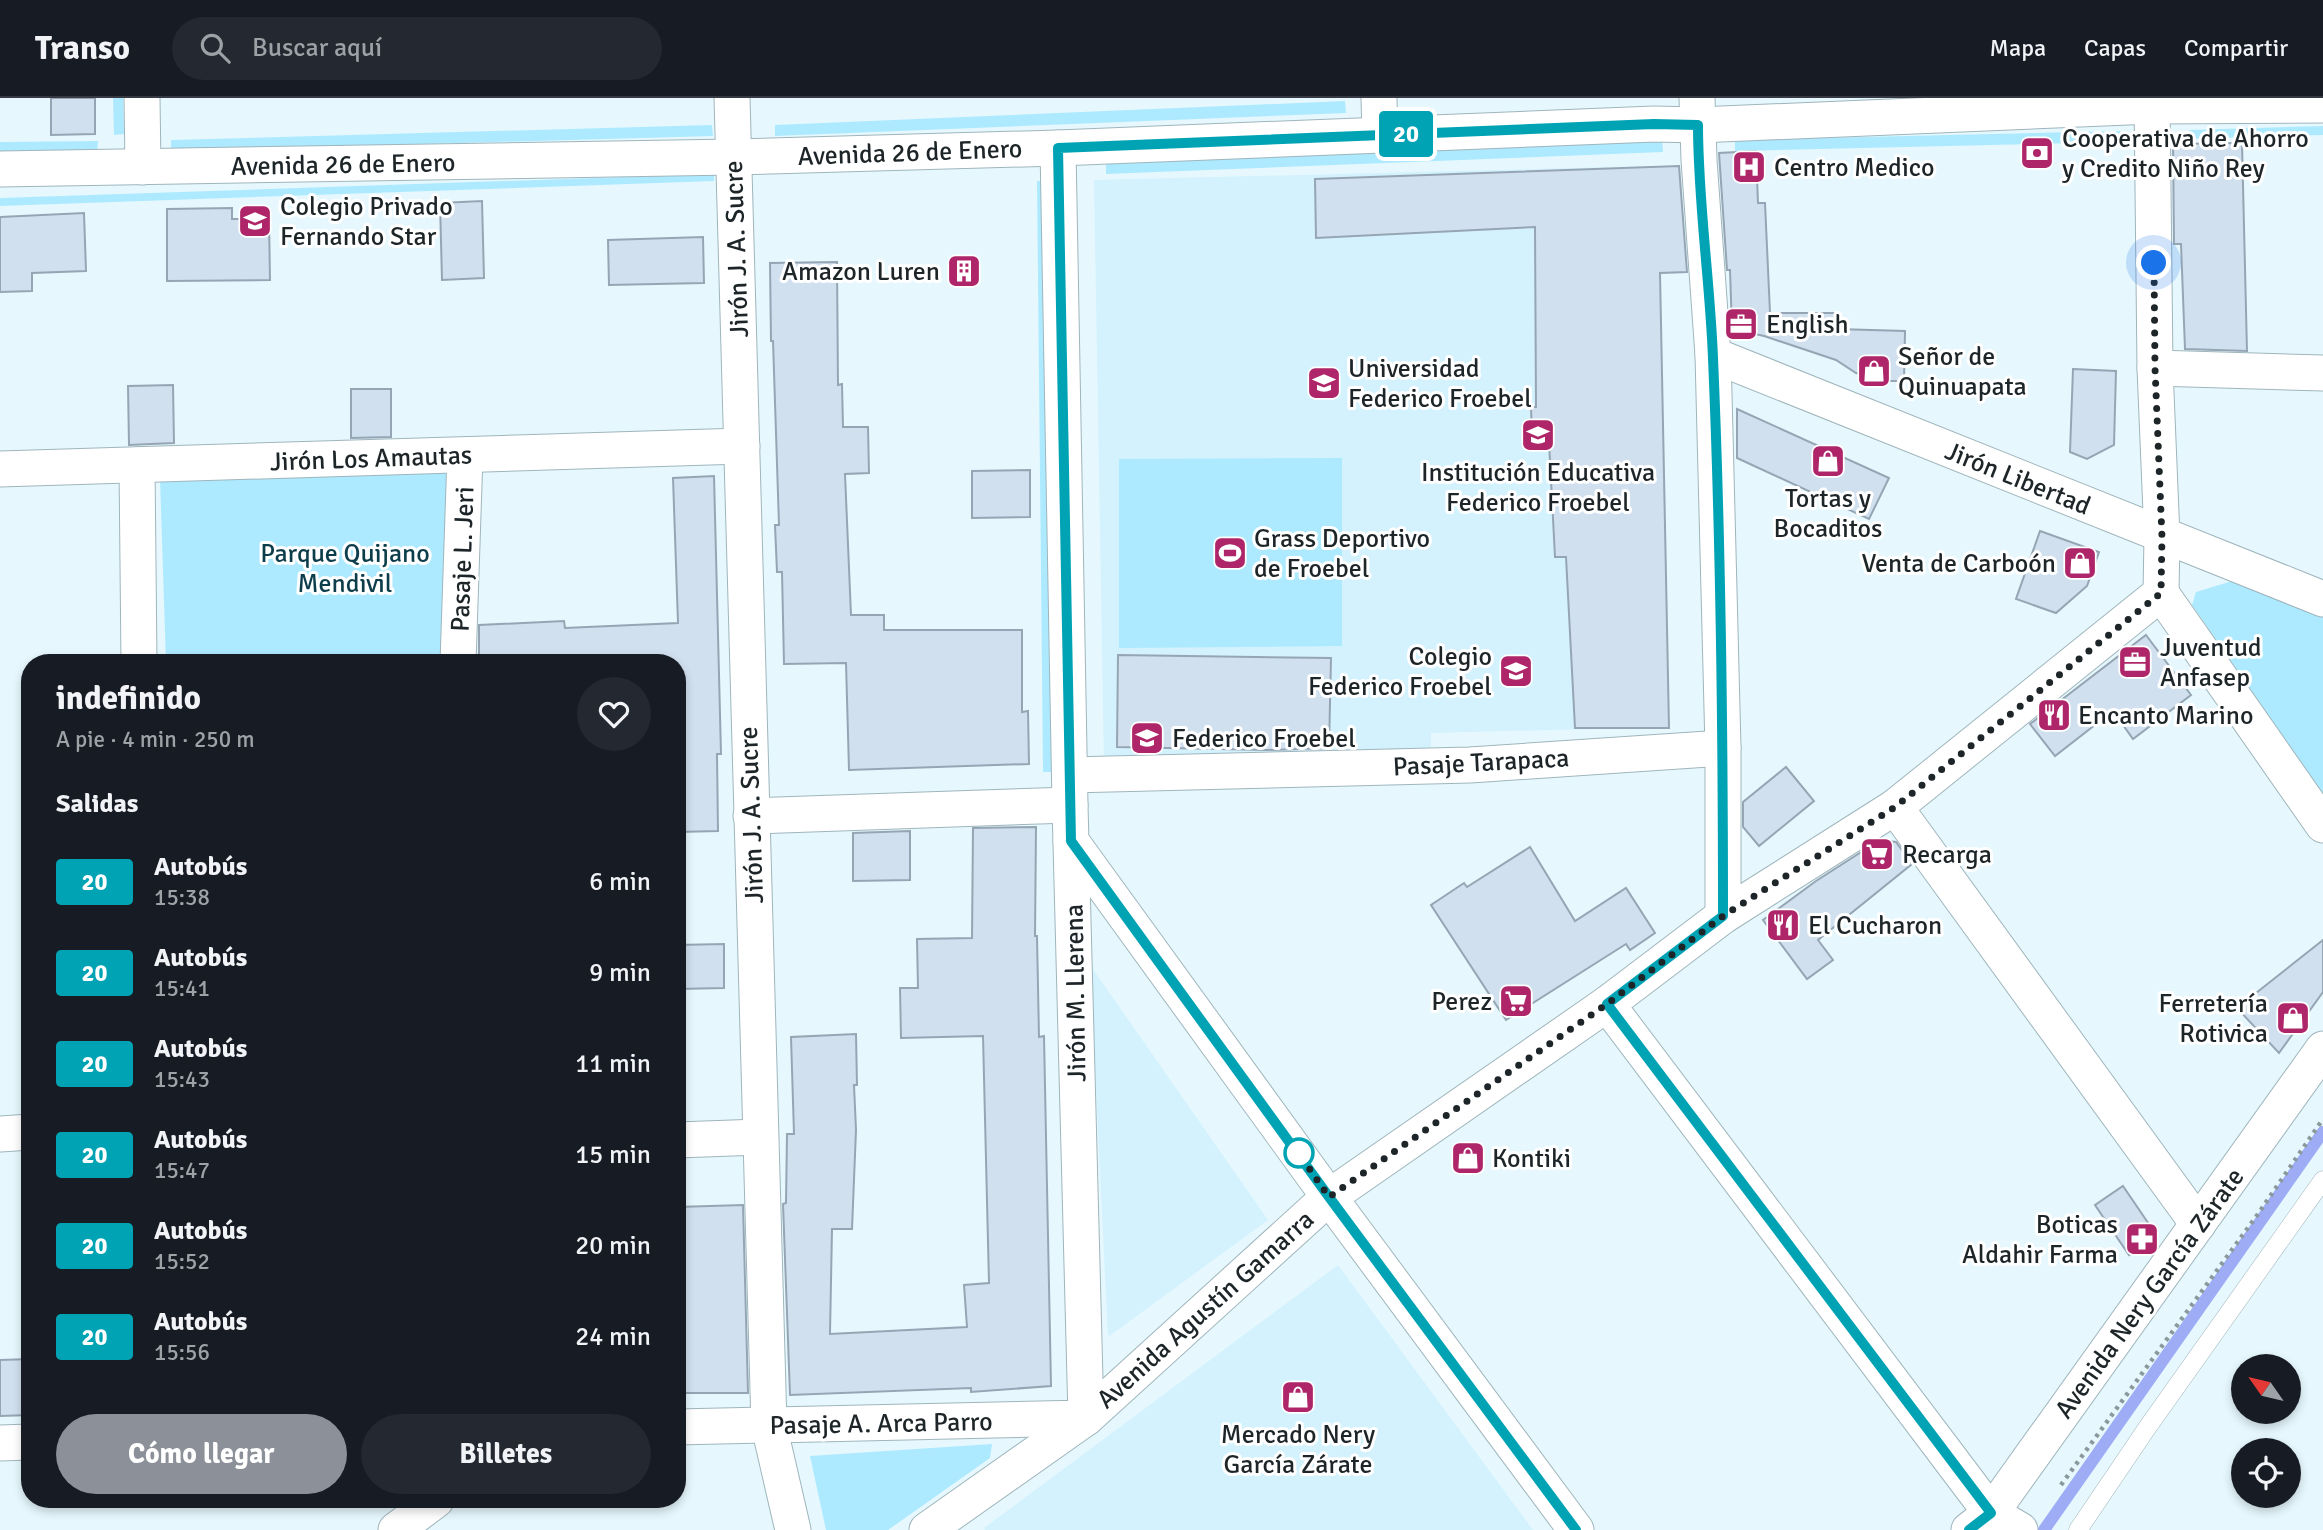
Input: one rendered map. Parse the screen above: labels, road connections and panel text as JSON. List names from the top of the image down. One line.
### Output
{"streets":{"street":["Avenida 26 de Enero","Jirón J. A. Sucre","Jirón Los Amautas","Jirón Libertad","Pasaje L. Jeri","Pasaje Tarapaca","Jirón M. Llerena","Avenida Nery García Zárate","Avenida Agustín Gamarra","Pasaje A. Arca Parro"]},"crossings":[["Avenida 26 de Enero","Jirón J. A. Sucre"],["Avenida 26 de Enero","Jirón M. Llerena"],["Jirón J. A. Sucre","Jirón Los Amautas"],["Jirón J. A. Sucre","Pasaje Tarapaca"],["Jirón J. A. Sucre","Pasaje A. Arca Parro"],["Jirón Los Amautas","Pasaje L. Jeri"],["Pasaje Tarapaca","Jirón M. Llerena"],["Jirón M. Llerena","Avenida Agustín Gamarra"],["Jirón M. Llerena","Pasaje A. Arca Parro"],["Avenida Agustín Gamarra","Pasaje A. Arca Parro"]],"parks":["Parque Quijano Mendivil"],"places":{"bank":["Cooperativa de Ahorro y Credito Niño Rey"],"hospital":["Centro Medico"],"school or university":["Colegio Privado Fernando Star","Universidad Federico Froebel","Institución Educativa Federico Froebel","Colegio Federico Froebel","Federico Froebel"],"building":["Amazon Luren"],"office":["English","Juventud Anfasep"],"shop":["Señor de Quinuapata","Tortas y Bocaditos","Venta de Carboón","Ferretería Rotivica","Kontiki","Mercado Nery García Zárate"],"sports":["Grass Deportivo de Froebel"],"restaurant":["Encanto Marino","El Cucharon"],"supermarket":["Recarga","Perez"],"pharmacy":["Boticas Aldahir Farma"]},"lines":["bus line 20"],"north":"top left","page":{"header":"Transo","search":"Buscar aquí","nav":["Mapa","Capas","Compartir"],"on_map":"20","heading":[["indefinido","A pie · 4 min · 250 m"],"Salidas"],"list":[{"mark":"20","name":"Autobús","note":"15:38","value":"6 min"},{"mark":"20","name":"Autobús","note":"15:41","value":"9 min"},{"mark":"20","name":"Autobús","note":"15:43","value":"11 min"},{"mark":"20","name":"Autobús","note":"15:47","value":"15 min"},{"mark":"20","name":"Autobús","note":"15:52","value":"20 min"},{"mark":"20","name":"Autobús","note":"15:56","value":"24 min"}],"buttons":["Cómo llegar","Billetes"]}}
